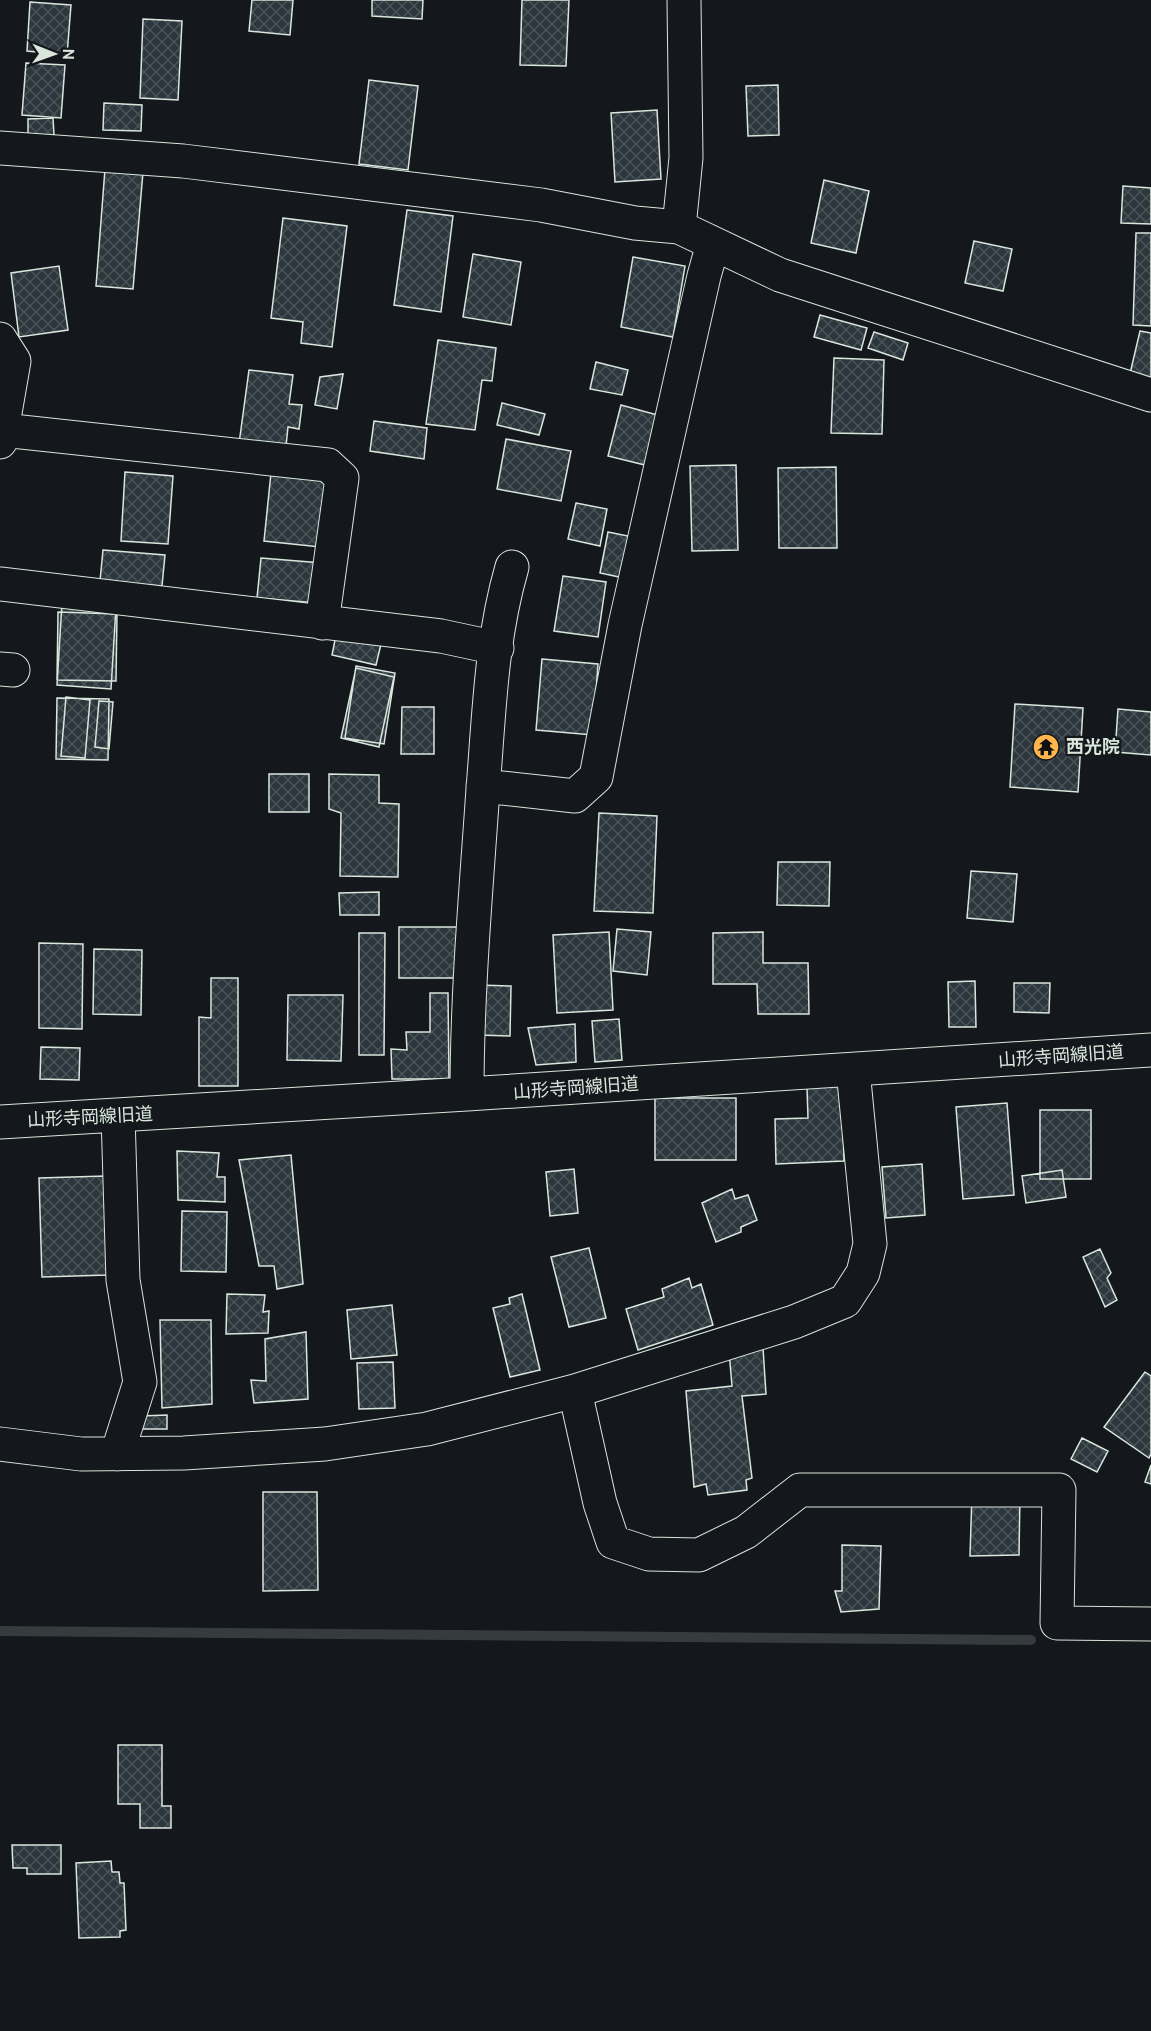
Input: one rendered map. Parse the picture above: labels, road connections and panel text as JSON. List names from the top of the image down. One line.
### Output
{"streets":{"street":["山形寺岡線旧道"]},"places":{"temple":["西光院"]},"north":"right"}
